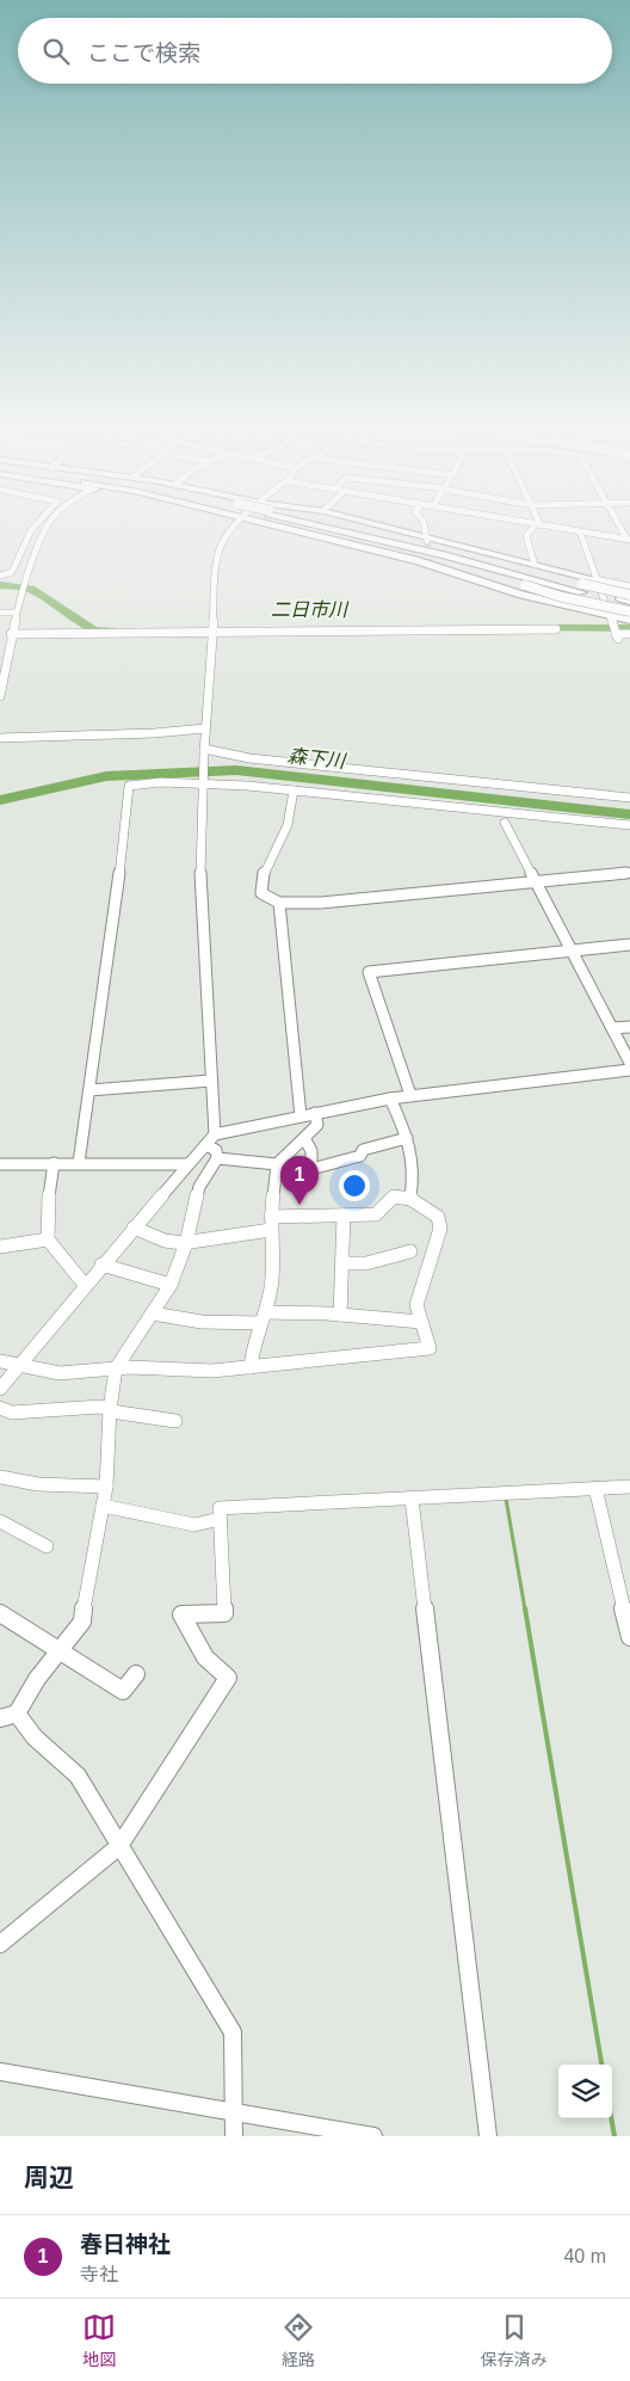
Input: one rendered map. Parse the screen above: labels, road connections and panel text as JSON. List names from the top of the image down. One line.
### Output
{"water":["二日市川","森下川"],"page":{"search":"ここで検索","pins":"1","heading":"周辺","list":[{"mark":"1","name":"春日神社","note":"寺社","value":"40 m"}],"nav":["地図","経路","保存済み"]}}
